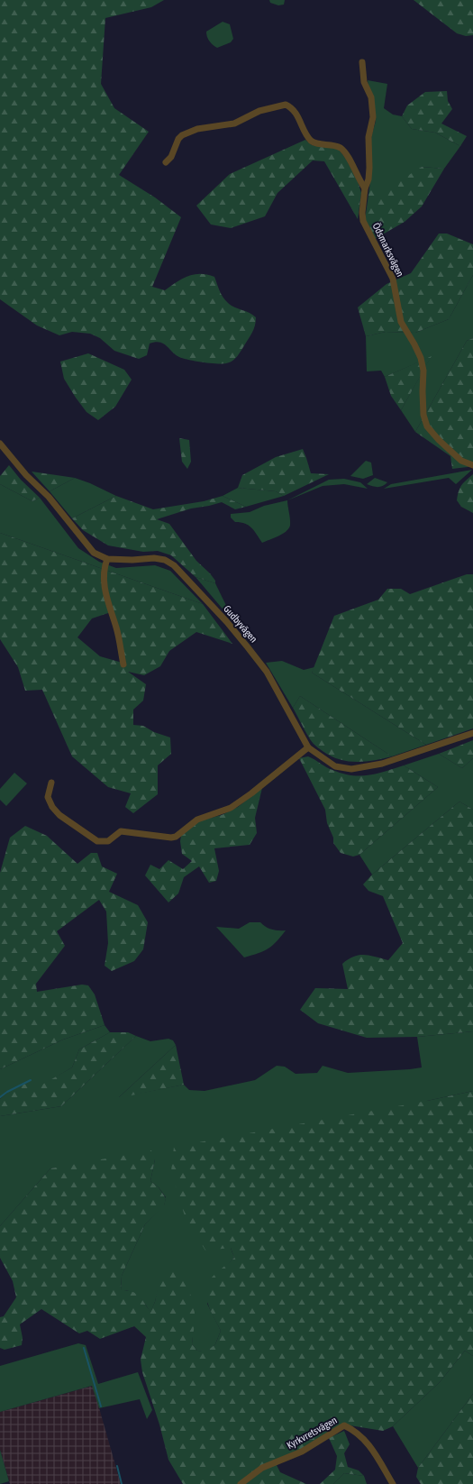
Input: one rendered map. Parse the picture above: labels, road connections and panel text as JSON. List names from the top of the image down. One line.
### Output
{"streets":{"street":["Ödsmarksvägen","Gudbyvägen","Kyrkvretsvägen"]}}
